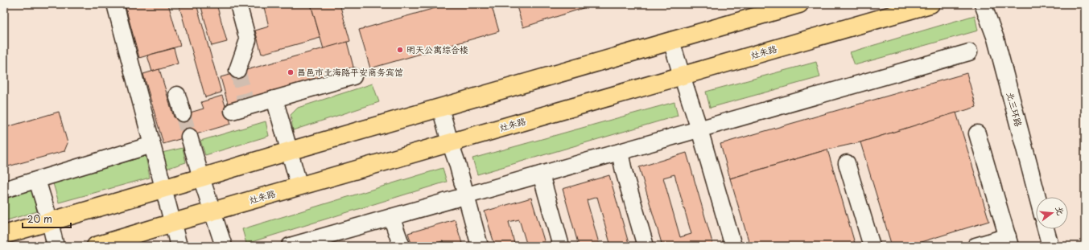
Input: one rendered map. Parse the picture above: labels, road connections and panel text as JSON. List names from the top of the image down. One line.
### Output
{"streets":{"main road":["灶朱路"],"lane":["北三环路"]},"places":["明天公寓综合楼","昌邑市北海路平安商务宾馆"],"scale_bar":"20 m","north":"right"}
